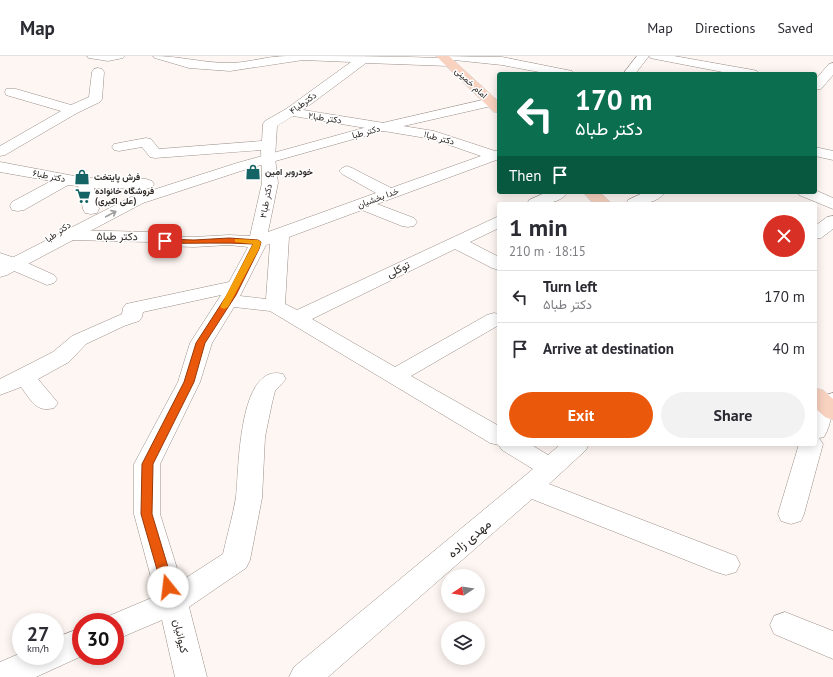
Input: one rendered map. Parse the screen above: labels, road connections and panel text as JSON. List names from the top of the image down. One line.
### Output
{"streets":{"main road":["امام خمینی"],"street":["دکترطبا۴","دکتر طبا۲","دکتر طبا","دکتر طبا۱","دکتر طبا۶","خدا بخشیان","دکتر طبا۳","دکتر طبا۵","توکلی","مهدی زاده","کیوانیان"]},"crossings":[["امام خمینی","دکتر طبا"],["دکترطبا۴","دکتر طبا۲"],["دکترطبا۴","دکتر طبا"],["دکترطبا۴","دکتر طبا۳"],["دکتر طبا۲","دکتر طبا"],["دکتر طبا۲","دکتر طبا۱"],["دکتر طبا","دکتر طبا۱"],["دکتر طبا","دکتر طبا۶"],["دکتر طبا","دکتر طبا۳"],["دکتر طبا","دکتر طبا۵"],["دکتر طبا۱","خدا بخشیان"],["خدا بخشیان","دکتر طبا۳"],["خدا بخشیان","دکتر طبا۵"],["خدا بخشیان","کیوانیان"],["دکتر طبا۳","دکتر طبا۵"],["دکتر طبا۳","کیوانیان"],["دکتر طبا۵","کیوانیان"]],"places":{"shop":["خودروبر امین","فرش پایتخت"],"supermarket":["فروشگاه خانواده (علی اکبری)"]},"north":"left","page":{"header":"Map","nav":["Map","Directions","Saved"],"turn":["170 m","دکتر طبا۵"],"then":"Then","heading":["1 min","210 m · 18:15"],"list":[{"name":"Turn left","note":"دکتر طبا۵","value":"170 m"},{"name":"Arrive at destination","value":"40 m"}],"buttons":["Exit","Share"],"speed":"27 km/h","limit":"30"}}
